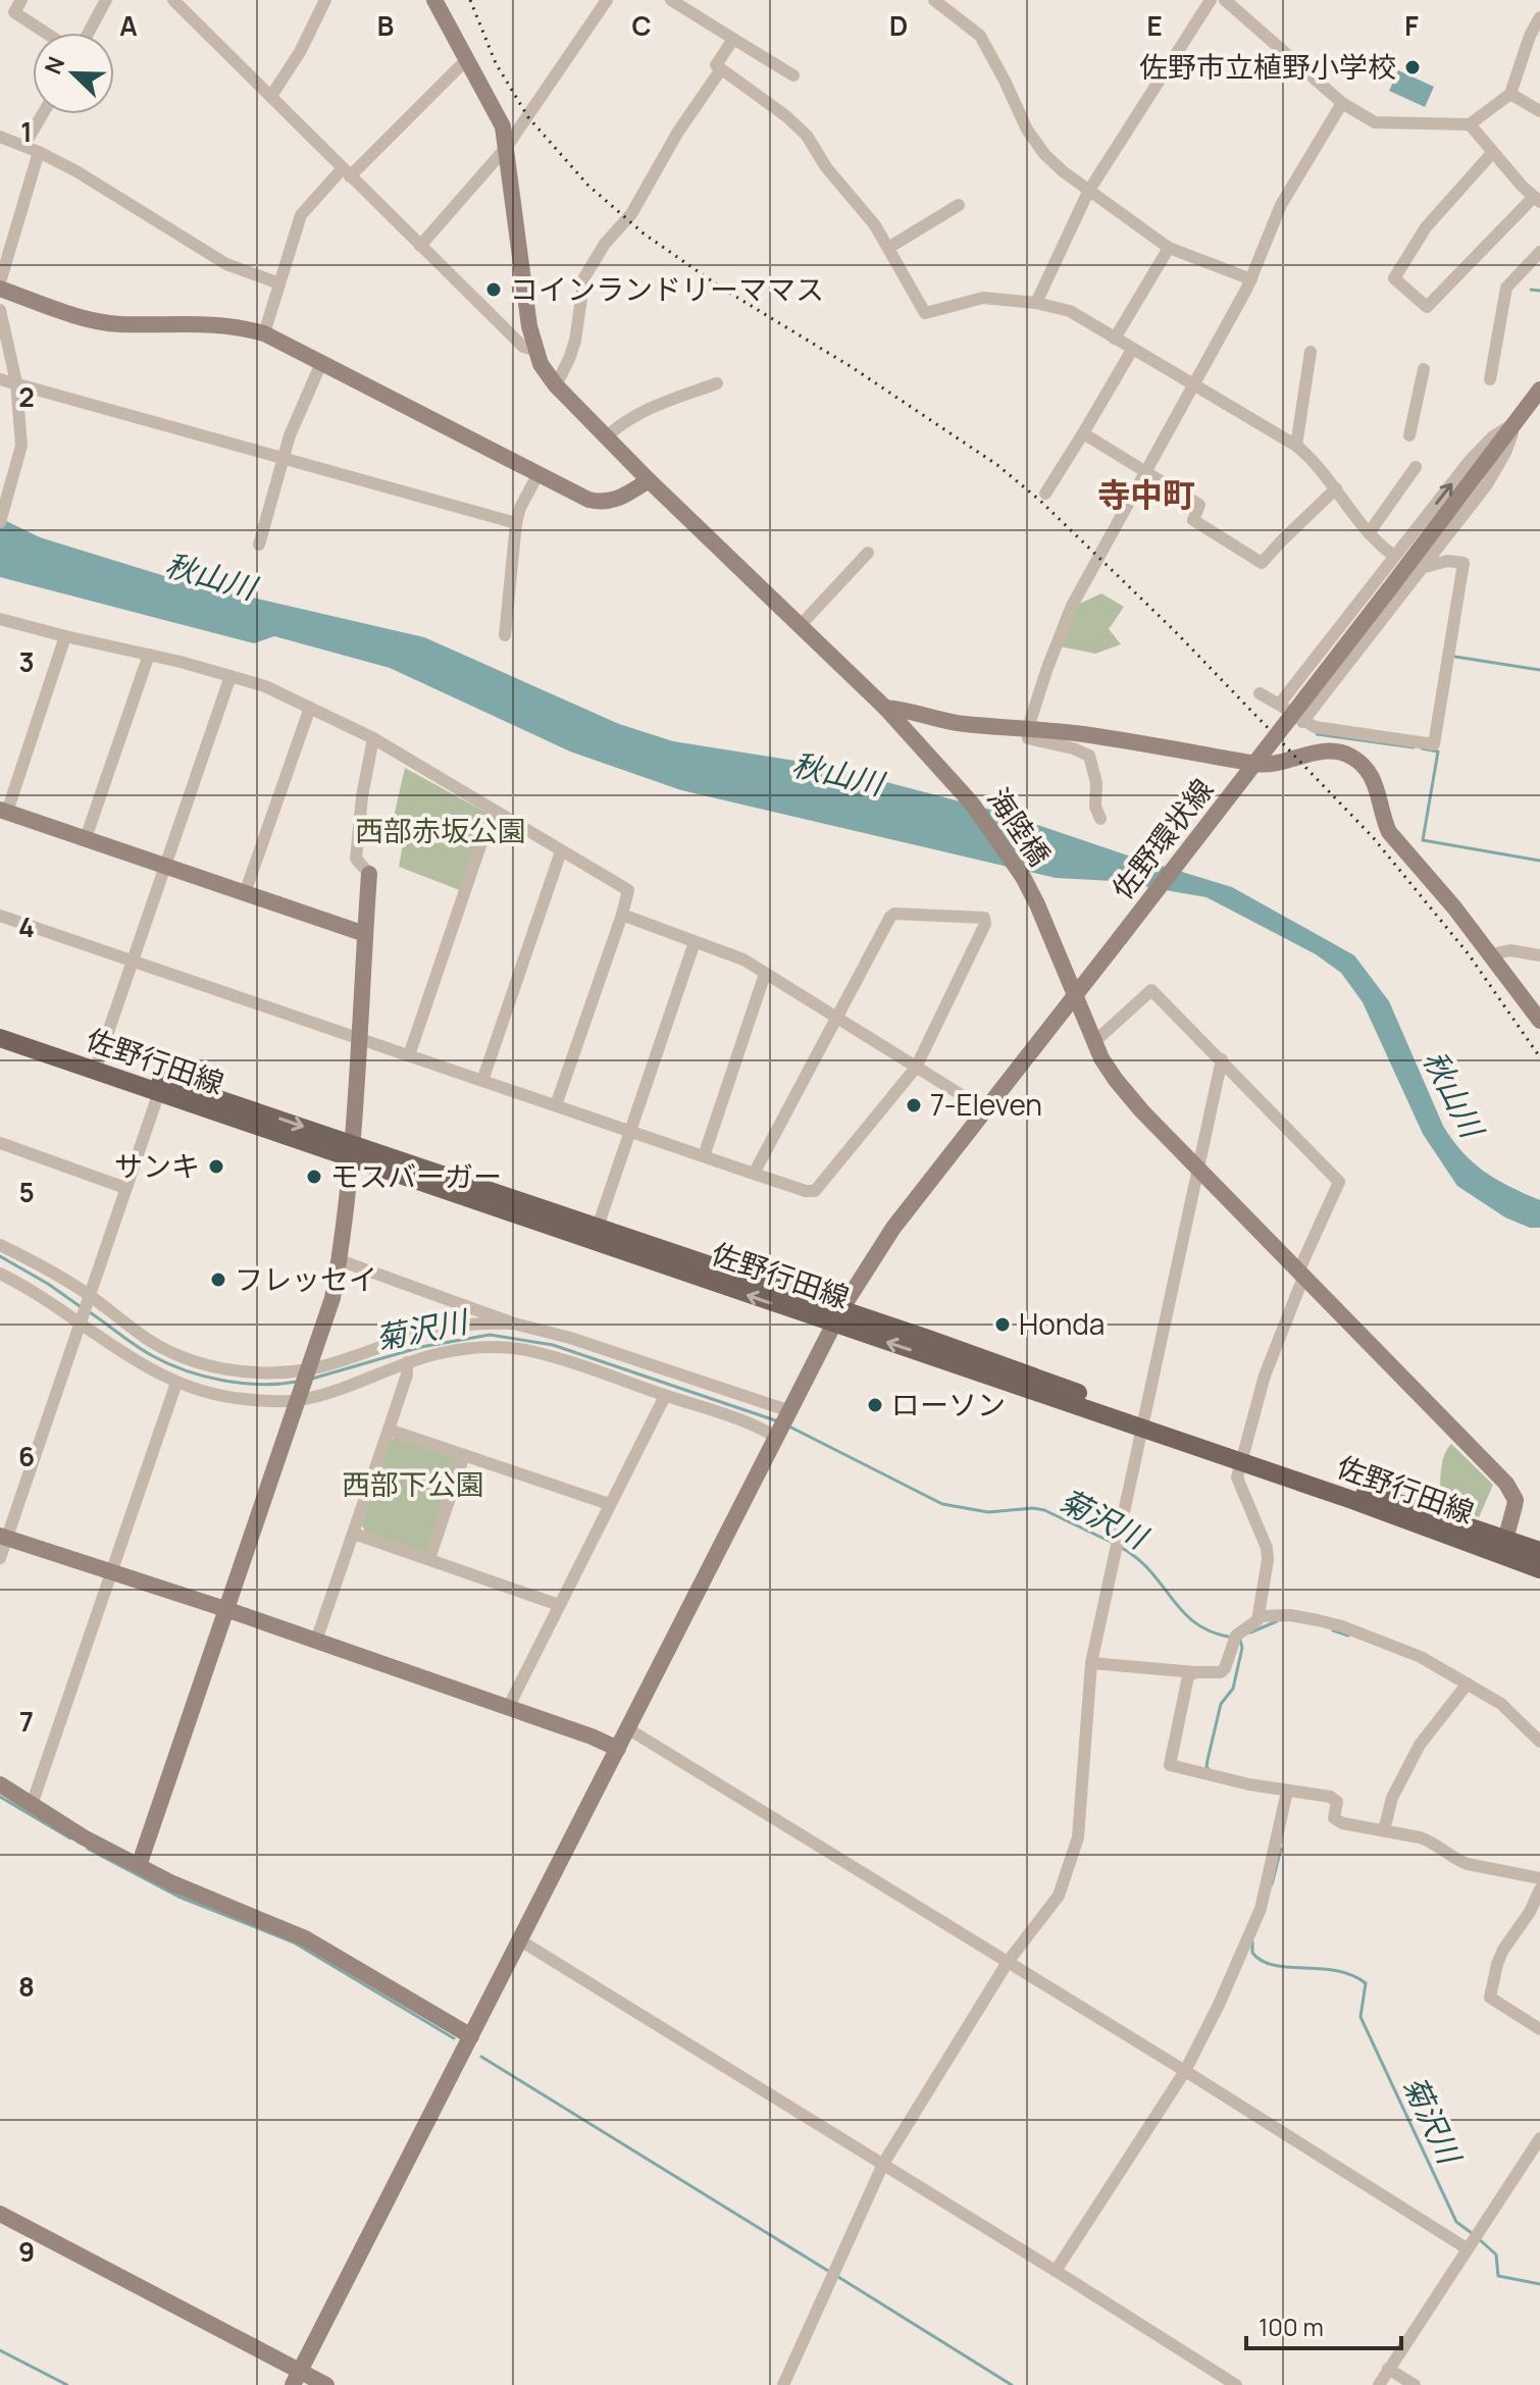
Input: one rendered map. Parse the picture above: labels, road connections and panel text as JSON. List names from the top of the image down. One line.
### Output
{"streets":{"main road":["佐野行田線"],"street":["海陸橋","佐野環状線"]},"crossings":[["海陸橋","佐野環状線"],["海陸橋","佐野行田線"],["佐野環状線","佐野行田線"]],"districts":["寺中町"],"water":["秋山川","菊沢川"],"parks":["西部赤坂公園","西部下公園"],"places":["佐野市立植野小学校","コインランドリーママス","7-Eleven","サンキ","モスバーガー","フレッセイ","Honda","ローソン"],"scale_bar":"100 m","north":"top left","grid":{"columns":["A","B","C","D","E","F"],"rows":["1","2","3","4","5","6","7","8","9"]}}
